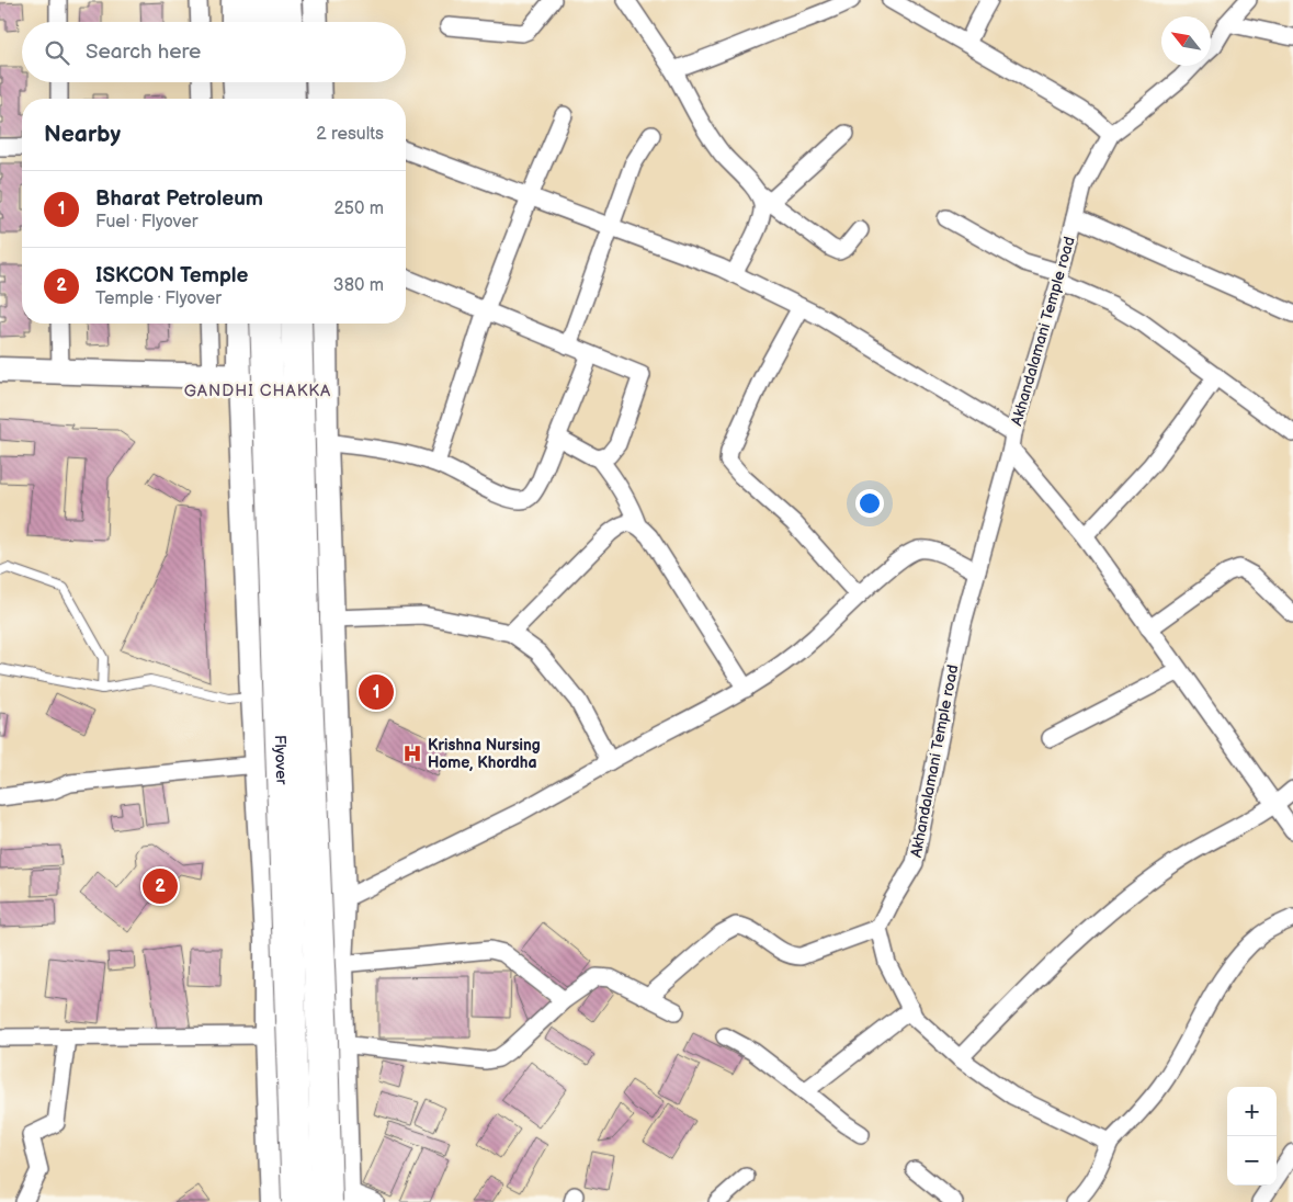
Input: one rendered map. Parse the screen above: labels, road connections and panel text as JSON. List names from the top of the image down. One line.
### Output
{"streets":{"highway":["Flyover"],"street":["Akhandalamani Temple road"]},"districts":["GANDHI CHAKKA"],"places":{"hospital":["Krishna Nursing Home, Khordha"]},"north":"top left","page":{"search":"Search here","heading":["Nearby","2 results"],"list":[{"mark":"1","name":"Bharat Petroleum","note":"Fuel · Flyover","value":"250 m"},{"mark":"2","name":"ISKCON Temple","note":"Temple · Flyover","value":"380 m"}],"pins":["1","2"],"map_buttons":["+","−"]}}
